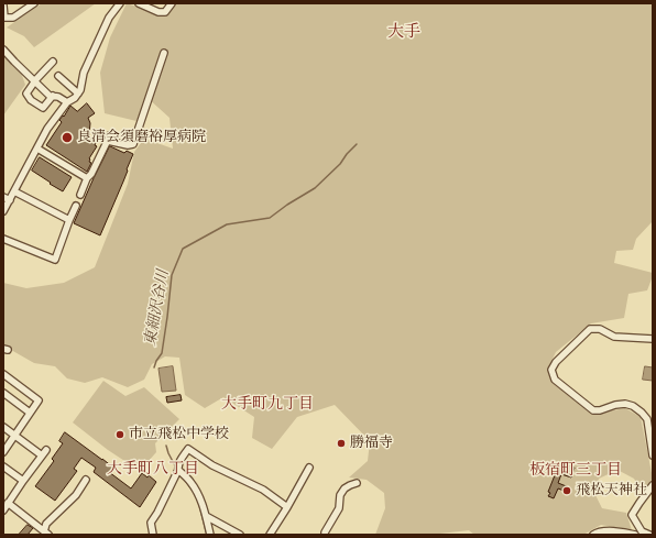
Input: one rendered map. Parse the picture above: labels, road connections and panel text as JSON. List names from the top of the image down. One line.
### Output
{"districts":["大手","大手町九丁目","大手町八丁目","板宿町三丁目"],"water":["東細沢谷川"],"places":["良清会須磨裕厚病院","市立飛松中学校","勝福寺","飛松天神社"]}
